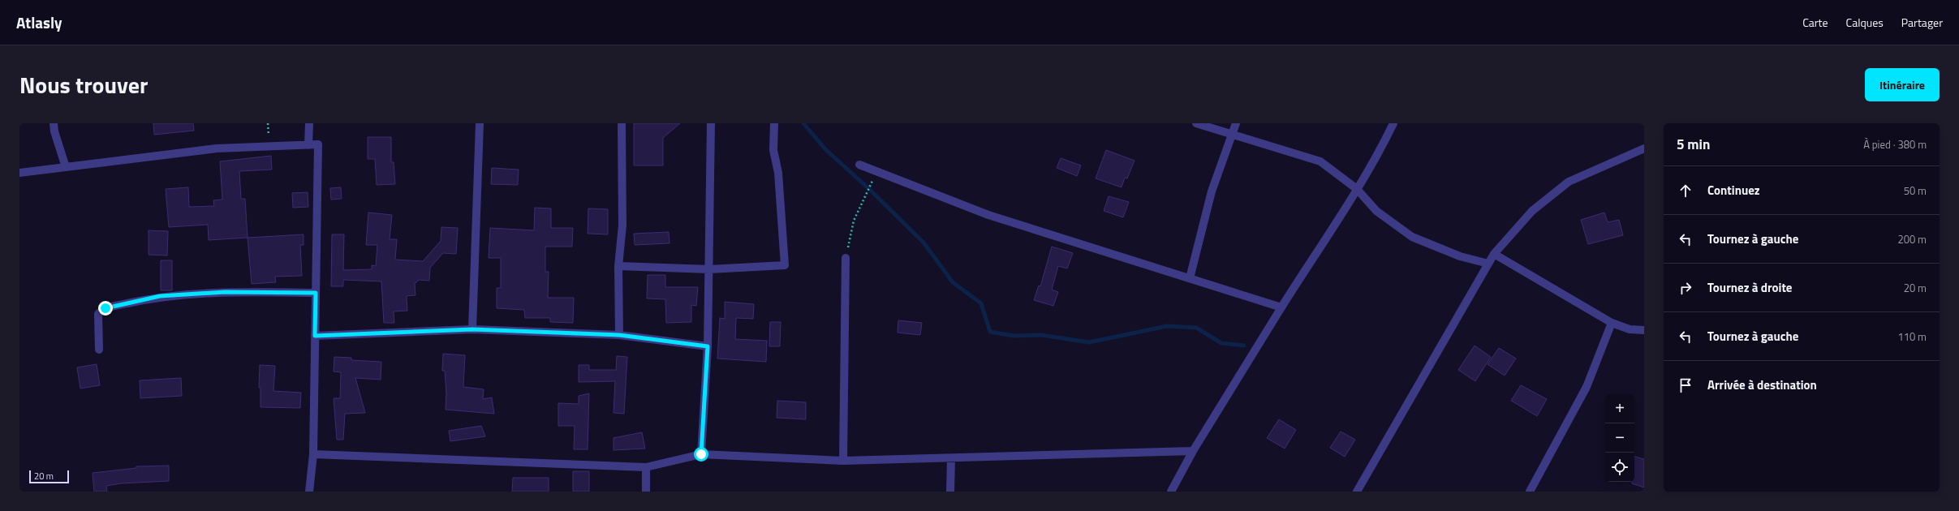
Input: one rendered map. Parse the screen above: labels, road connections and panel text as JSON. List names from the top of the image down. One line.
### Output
{"scale_bar":"20 m","page":{"header":"Atlasly","nav":["Carte","Calques","Partager"],"title":"Nous trouver","buttons":"Itinéraire","heading":["5 min","À pied · 380 m"],"list":[["Continuez","50 m"],["Tournez à gauche","200 m"],["Tournez à droite","20 m"],["Tournez à gauche","110 m"],"Arrivée à destination"],"map_buttons":["+","−"],"scale":"20 m"}}
